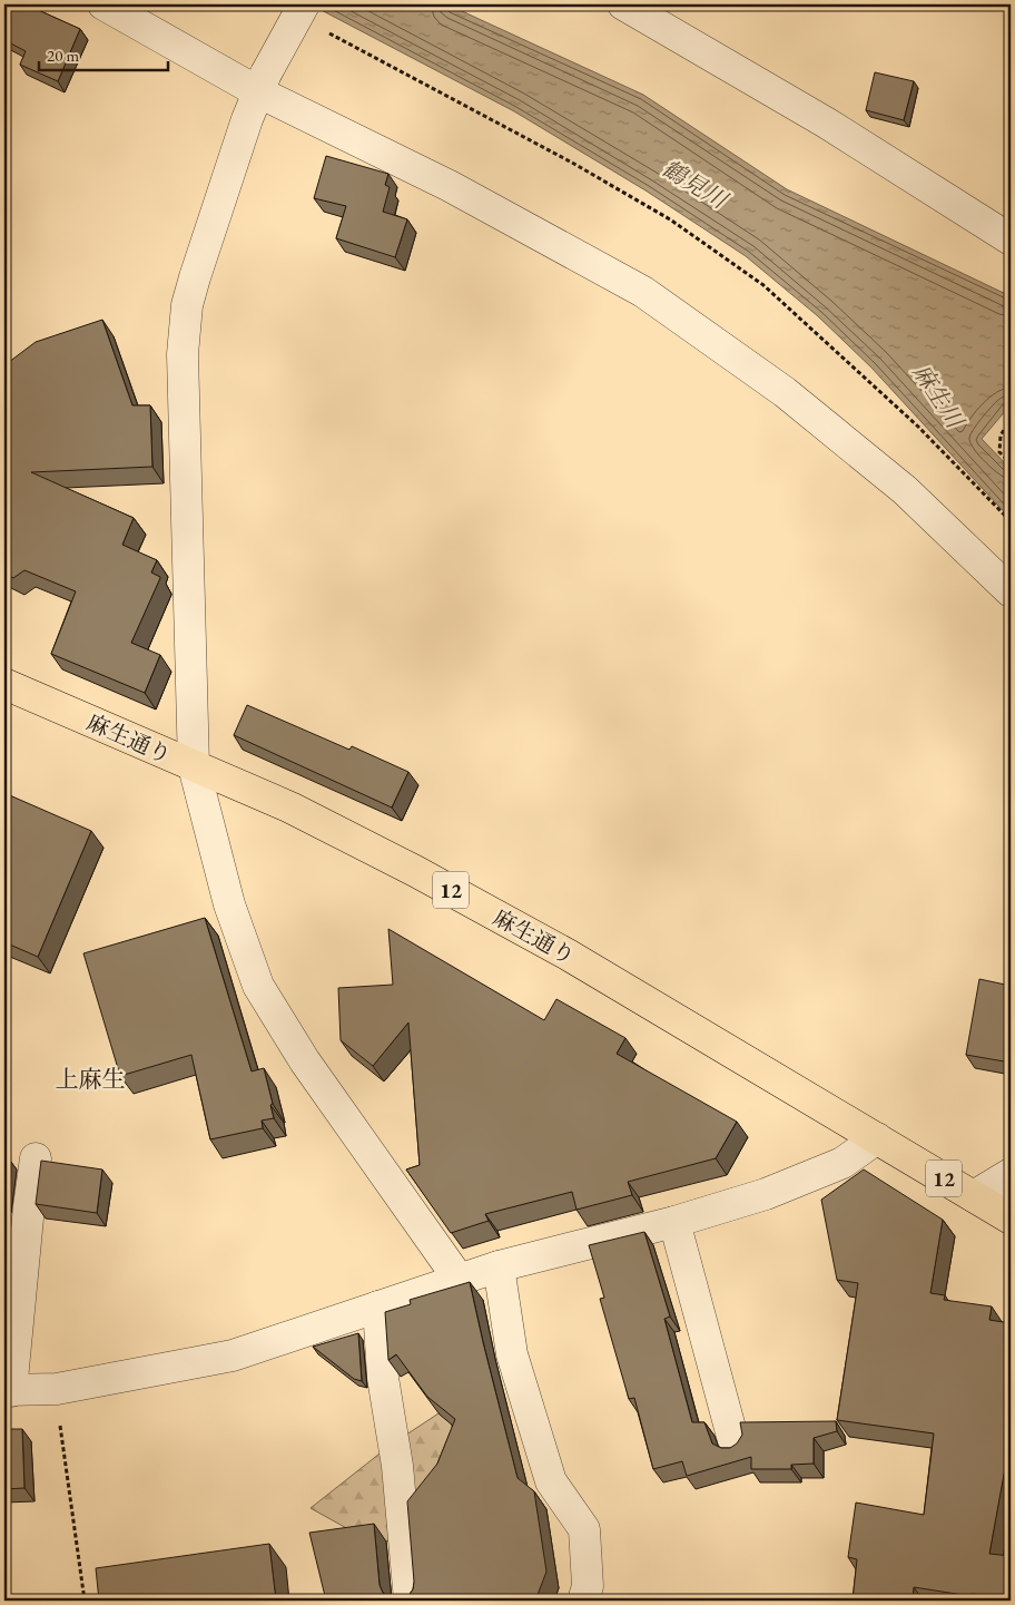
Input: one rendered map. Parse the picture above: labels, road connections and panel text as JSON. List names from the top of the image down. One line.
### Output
{"streets":{"main road":["麻生通り","12"]},"districts":["上麻生"],"water":["鶴見川","麻生川"],"scale_bar":"20 m"}
